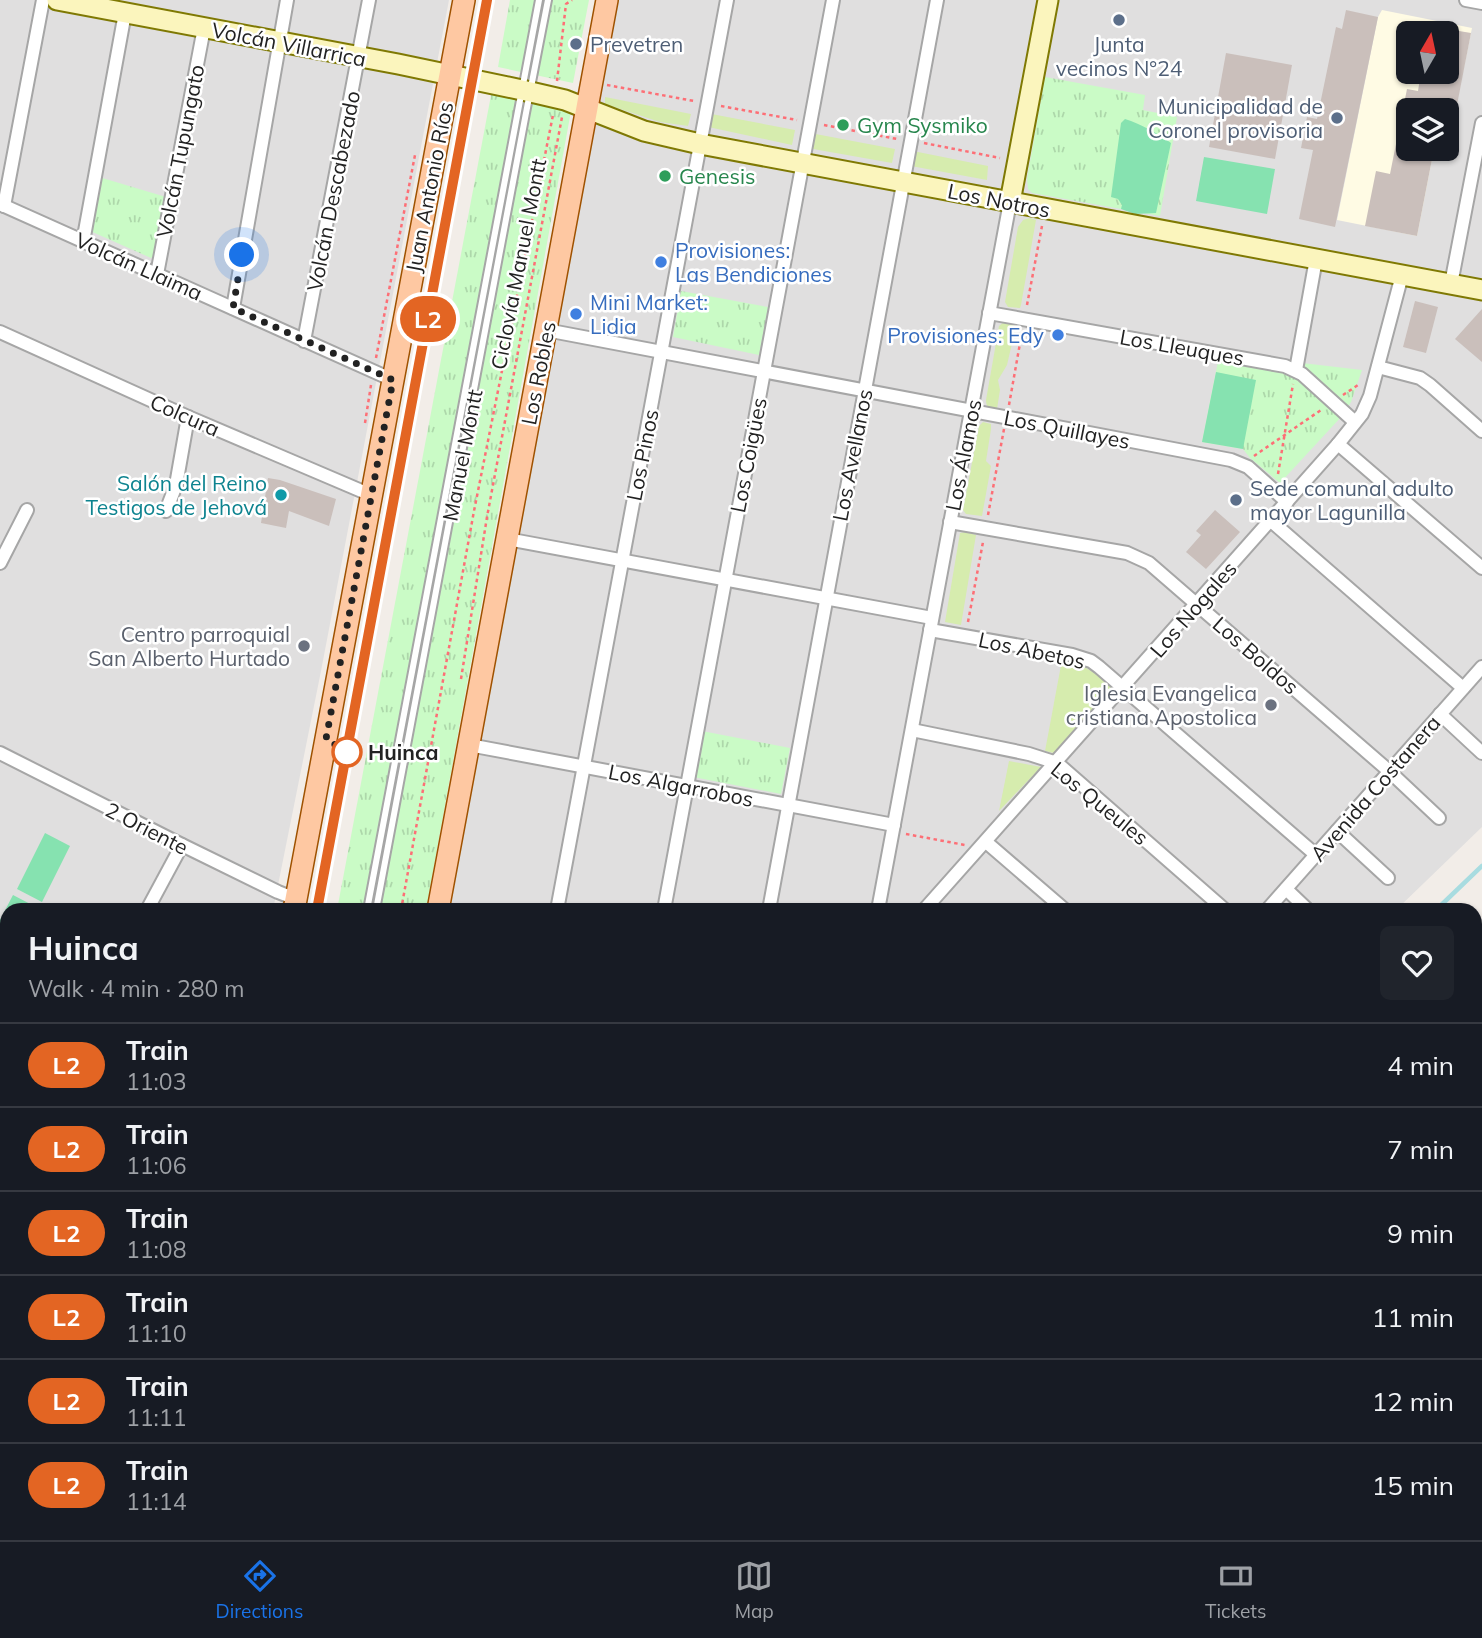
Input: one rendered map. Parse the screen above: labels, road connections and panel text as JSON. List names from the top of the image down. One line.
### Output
{"streets":{"main road":["Juan Antonio Ríos","Los Robles"],"street":["Volcán Villarrica","Volcán Tupungato","Volcán Descabezado","Los Notros","Volcán Llaima","Los Lleuques","Colcura","Los Quillayes","Los Pinos","Los Coigües","Los Avellanos","Los Álamos","Los Nogales","Los Abetos","Los Boldos","Los Algarrobos","Avenida Costanera","Los Queules","2 Oriente"],"lane":["Manuel Montt"],"path":["Ciclovía Manuel Montt"]},"crossings":[["Volcán Villarrica","Volcán Tupungato"],["Volcán Villarrica","Juan Antonio Ríos"],["Volcán Villarrica","Volcán Descabezado"],["Volcán Villarrica","Los Notros"],["Volcán Villarrica","Manuel Montt"],["Volcán Tupungato","Volcán Llaima"],["Juan Antonio Ríos","Volcán Llaima"],["Juan Antonio Ríos","Colcura"],["Volcán Descabezado","Volcán Llaima"],["Los Notros","Ciclovía Manuel Montt"],["Los Notros","Los Robles"],["Los Notros","Manuel Montt"],["Los Notros","Los Pinos"],["Los Notros","Los Coigües"],["Los Notros","Los Avellanos"],["Los Notros","Los Álamos"],["Los Notros","Los Nogales"],["Los Lleuques","Los Álamos"],["Los Lleuques","Los Nogales"],["Los Robles","Los Quillayes"],["Los Robles","Los Abetos"],["Los Robles","Los Algarrobos"],["Los Quillayes","Los Pinos"],["Los Quillayes","Los Coigües"],["Los Quillayes","Los Avellanos"],["Los Quillayes","Los Álamos"],["Los Quillayes","Los Nogales"],["Los Pinos","Los Abetos"],["Los Pinos","Los Algarrobos"],["Los Coigües","Los Abetos"],["Los Coigües","Los Algarrobos"],["Los Avellanos","Los Abetos"],["Los Avellanos","Los Algarrobos"],["Los Álamos","Los Abetos"],["Los Álamos","Los Boldos"],["Los Álamos","Los Algarrobos"],["Los Álamos","Los Queules"],["Los Nogales","Los Abetos"],["Los Nogales","Los Boldos"],["Los Nogales","Los Queules"],["Los Abetos","Avenida Costanera"],["Los Boldos","Avenida Costanera"]],"places":["Junta vecinos N°24","Prevetren","Municipalidad de Coronel provisoria","Gym Sysmiko","Genesis","Provisiones: Las Bendiciones","Mini Market: Lidia","Provisiones: Edy","Salón del Reino Testigos de Jehová","Sede comunal adulto mayor Lagunilla","Centro parroquial San Alberto Hurtado","Iglesia Evangelica cristiana Apostolica","Huinca"],"north":"top","page":{"on_map":"L2","heading":["Huinca","Walk · 4 min · 280 m"],"list":[{"mark":"L2","name":"Train","note":"11:03","value":"4 min"},{"mark":"L2","name":"Train","note":"11:06","value":"7 min"},{"mark":"L2","name":"Train","note":"11:08","value":"9 min"},{"mark":"L2","name":"Train","note":"11:10","value":"11 min"},{"mark":"L2","name":"Train","note":"11:11","value":"12 min"},{"mark":"L2","name":"Train","note":"11:14","value":"15 min"}],"tabs":["Directions","Map","Tickets"]}}
